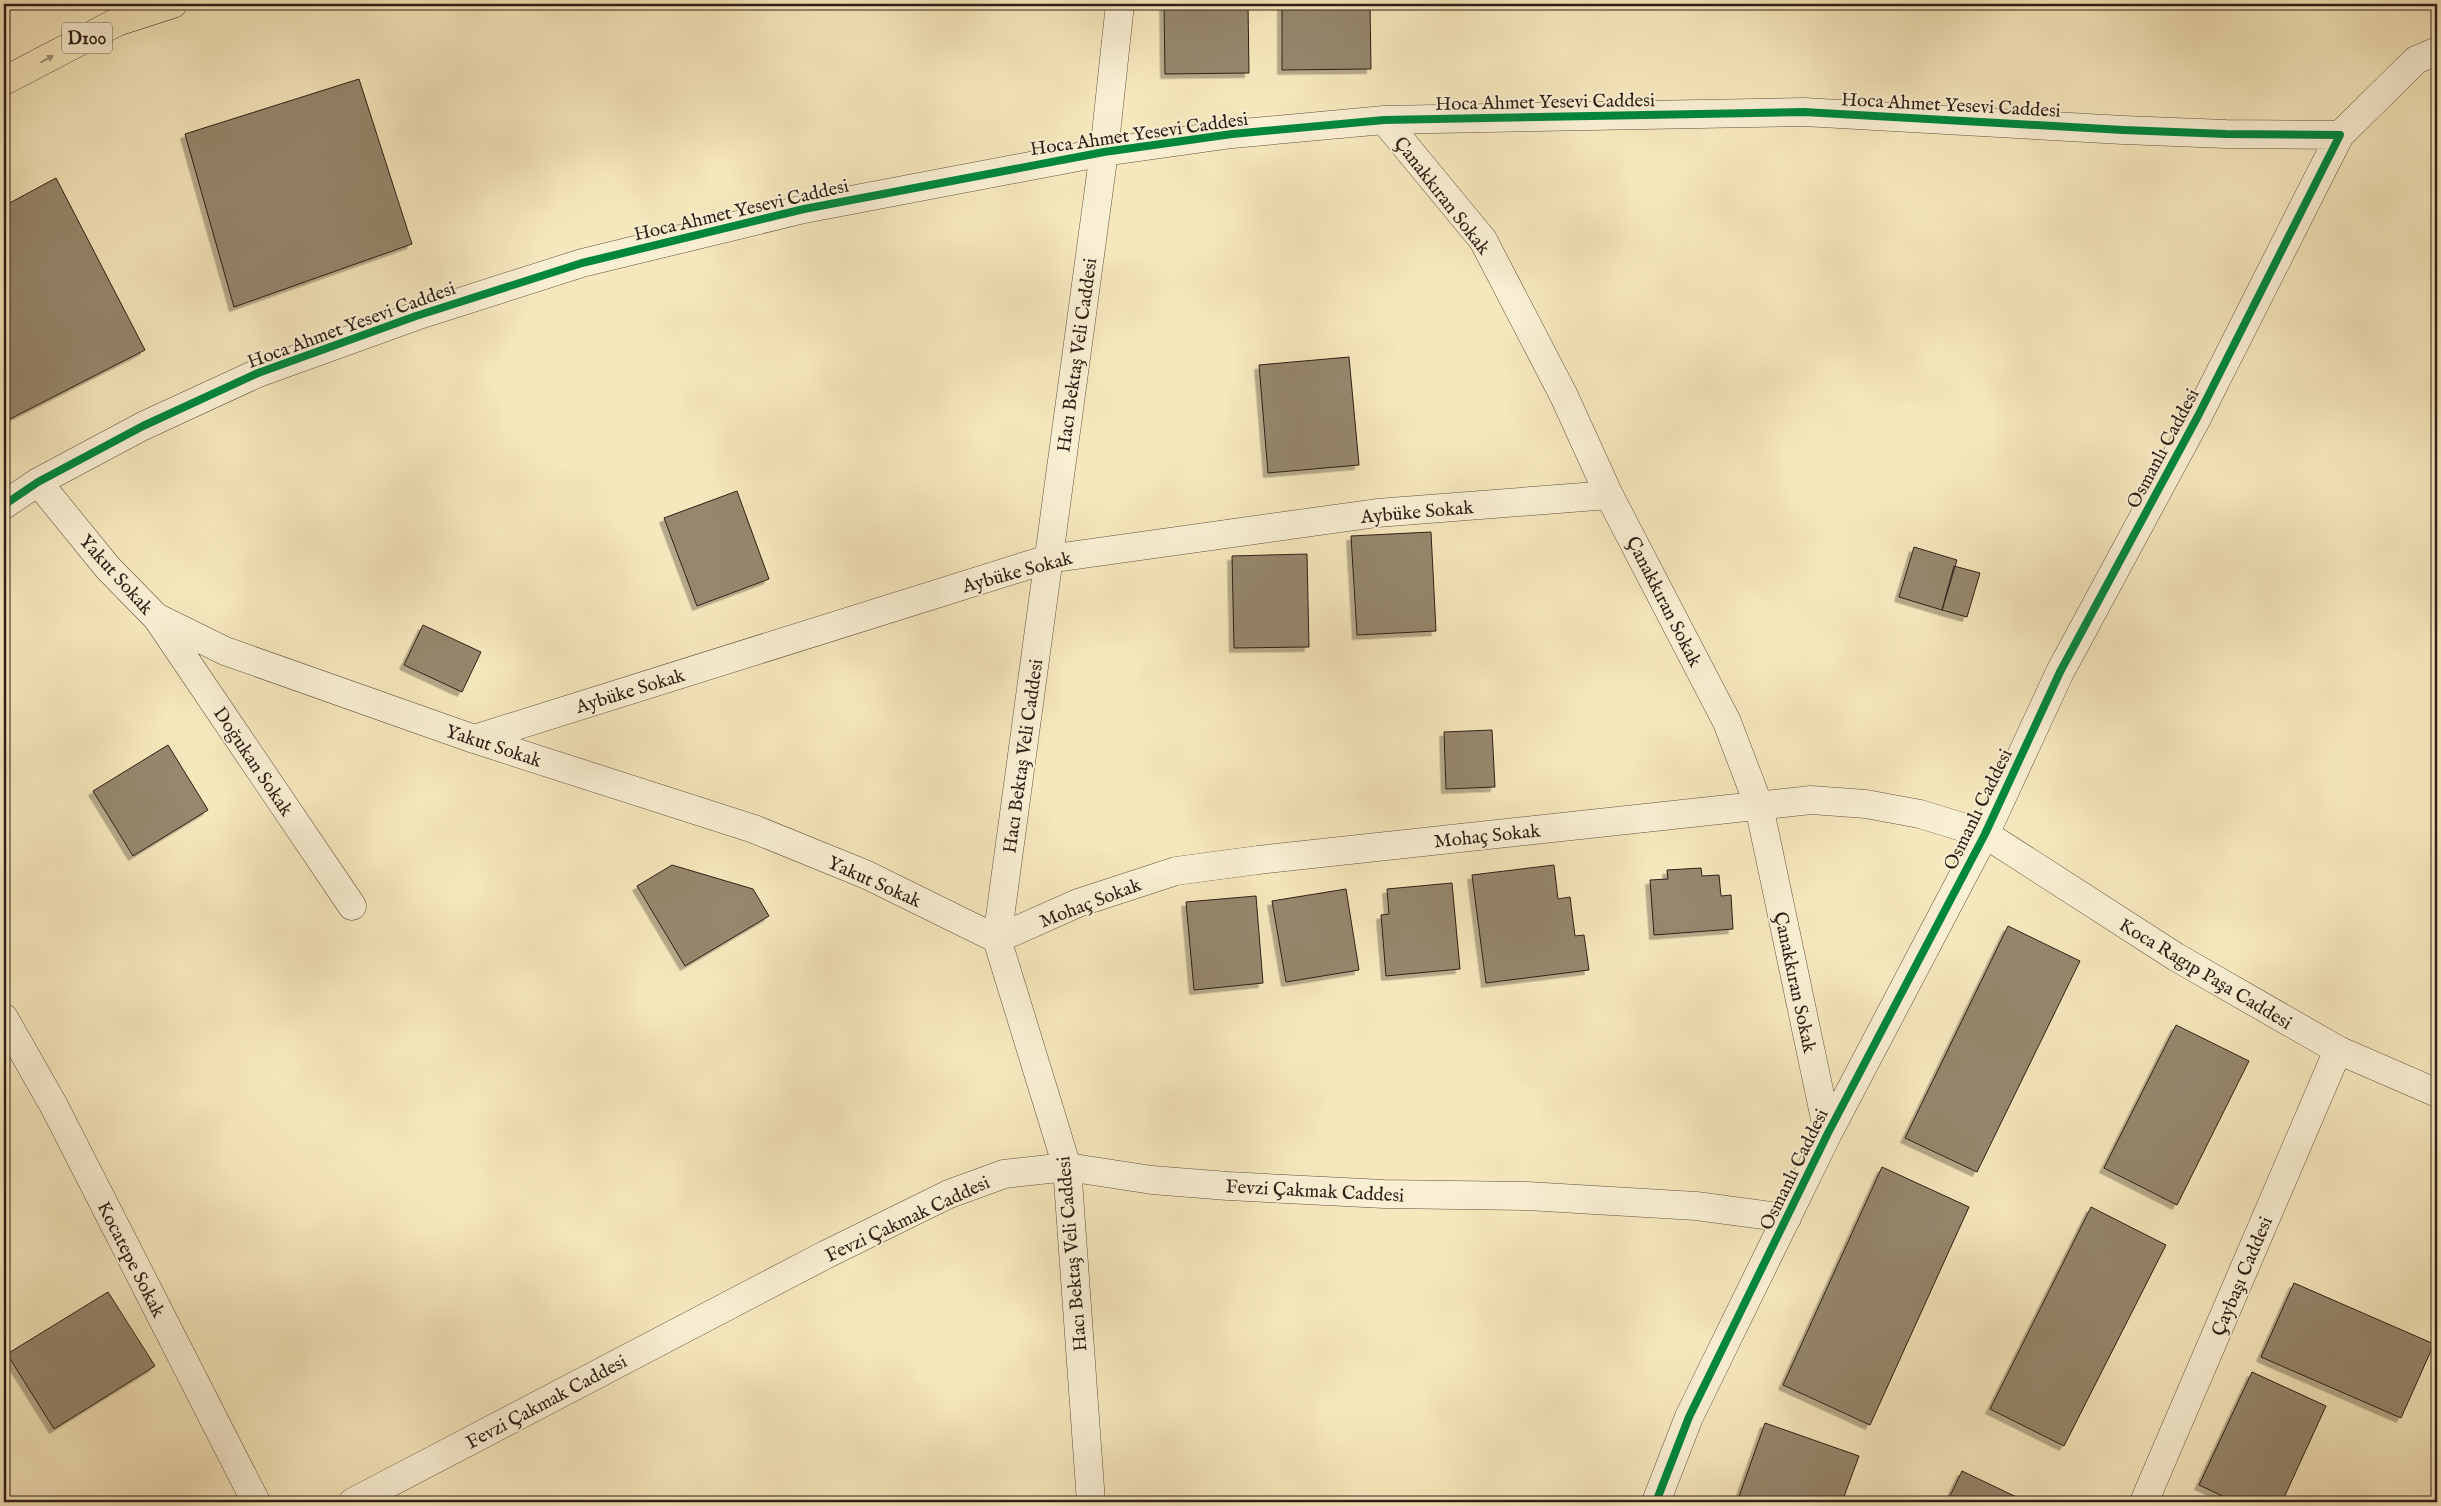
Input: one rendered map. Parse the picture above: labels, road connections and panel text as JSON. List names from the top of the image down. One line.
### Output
{"streets":{"highway":["D100"],"street":["Hoca Ahmet Yesevi Caddesi","Çanakkıran Sokak","Hacı Bektaş Veli Caddesi","Osmanlı Caddesi","Aybüke Sokak","Yakut Sokak","Doğukan Sokak","Mohaç Sokak","Koca Ragıp Paşa Caddesi","Fevzi Çakmak Caddesi","Kocatepe Sokak","Çaybaşı Caddesi"]},"crossings":[["Hoca Ahmet Yesevi Caddesi","Çanakkıran Sokak"],["Hoca Ahmet Yesevi Caddesi","Hacı Bektaş Veli Caddesi"],["Hoca Ahmet Yesevi Caddesi","Osmanlı Caddesi"],["Hoca Ahmet Yesevi Caddesi","Yakut Sokak"],["Çanakkıran Sokak","Osmanlı Caddesi"],["Çanakkıran Sokak","Aybüke Sokak"],["Çanakkıran Sokak","Mohaç Sokak"],["Hacı Bektaş Veli Caddesi","Aybüke Sokak"],["Hacı Bektaş Veli Caddesi","Yakut Sokak"],["Hacı Bektaş Veli Caddesi","Mohaç Sokak"],["Hacı Bektaş Veli Caddesi","Fevzi Çakmak Caddesi"],["Osmanlı Caddesi","Mohaç Sokak"],["Osmanlı Caddesi","Koca Ragıp Paşa Caddesi"],["Osmanlı Caddesi","Fevzi Çakmak Caddesi"],["Aybüke Sokak","Yakut Sokak"],["Yakut Sokak","Doğukan Sokak"],["Yakut Sokak","Mohaç Sokak"],["Mohaç Sokak","Koca Ragıp Paşa Caddesi"],["Koca Ragıp Paşa Caddesi","Çaybaşı Caddesi"]]}
